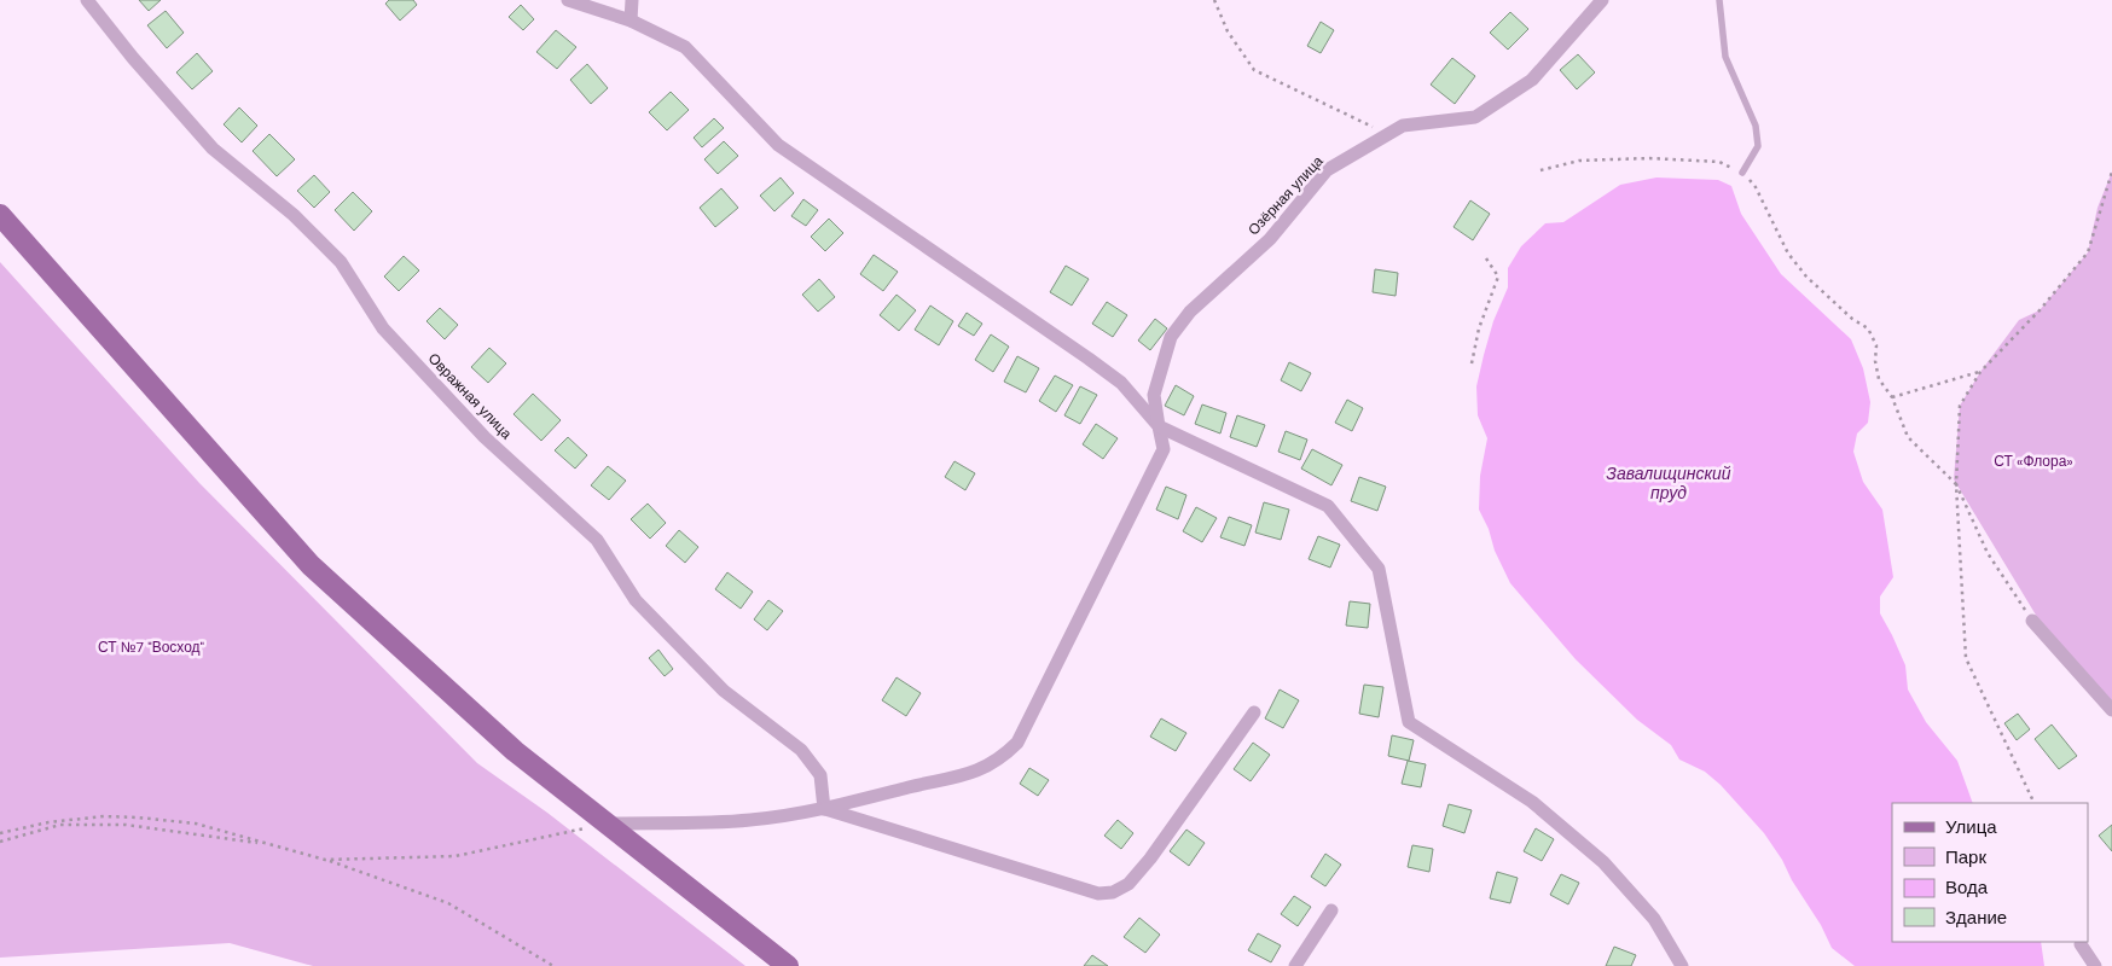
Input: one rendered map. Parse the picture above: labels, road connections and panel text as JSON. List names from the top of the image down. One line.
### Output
{"streets":{"street":["Озёрная улица","Овражная улица"]},"crossings":[["Озёрная улица","Овражная улица"]],"water":["Завалищинский пруд"],"parks":["СТ «Флора»","СТ №7 \"Восход\""],"legend":["Улица","Парк","Вода","Здание"]}
